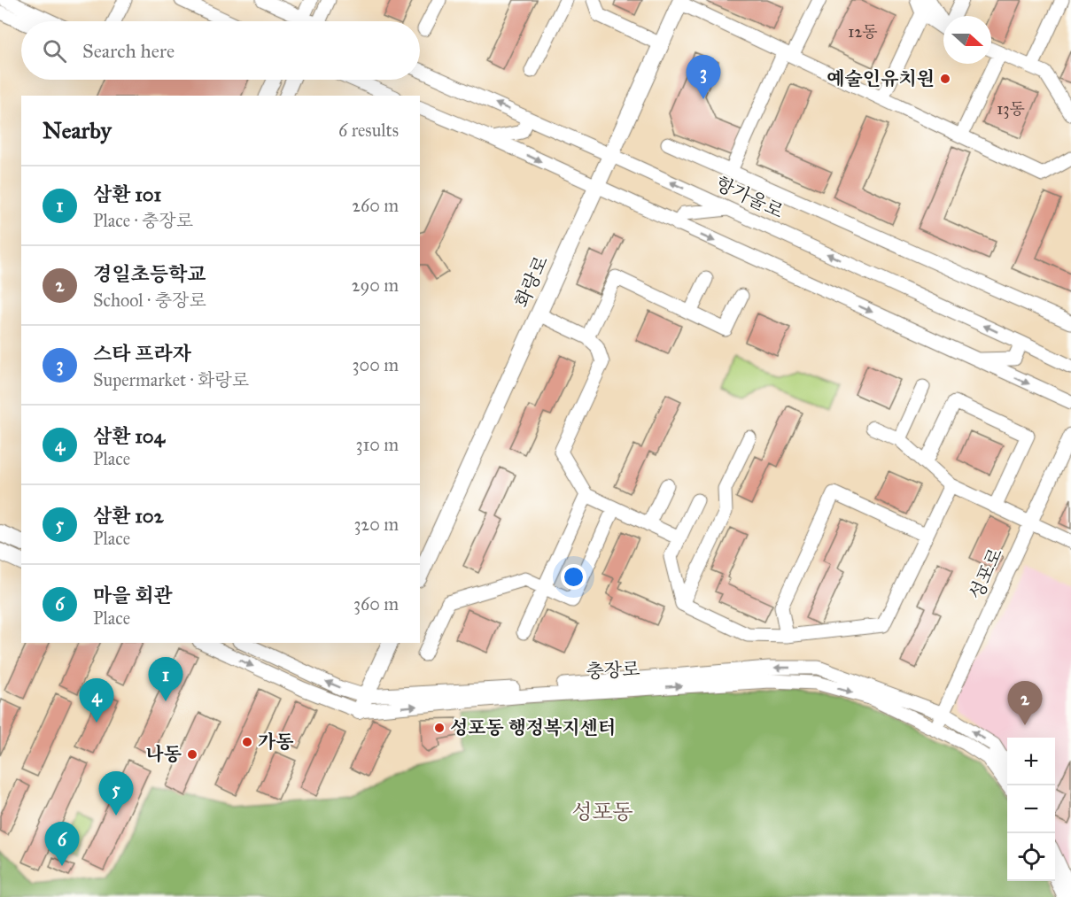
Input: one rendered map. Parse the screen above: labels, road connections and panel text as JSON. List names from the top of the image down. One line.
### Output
{"streets":{"main road":["화랑로"],"street":["항가울로","성포로","충장로"]},"crossings":[["항가울로","화랑로"],["성포로","충장로"]],"districts":["성포동"],"places":["예술인유치원","성포동 행정복지센터","가동","나동"],"house_numbers":["12동","13동"],"north":"right","page":{"search":"Search here","pins":["3","1","4","2","5","6"],"heading":["Nearby","6 results"],"list":[{"mark":"1","name":"삼환 101","note":"Place · 충장로","value":"260 m"},{"mark":"2","name":"경일초등학교","note":"School · 충장로","value":"290 m"},{"mark":"3","name":"스타 프라자","note":"Supermarket · 화랑로","value":"300 m"},{"mark":"4","name":"삼환 104","note":"Place","value":"310 m"},{"mark":"5","name":"삼환 102","note":"Place","value":"320 m"},{"mark":"6","name":"마을 회관","note":"Place","value":"360 m"}],"map_buttons":["+","−"]}}
